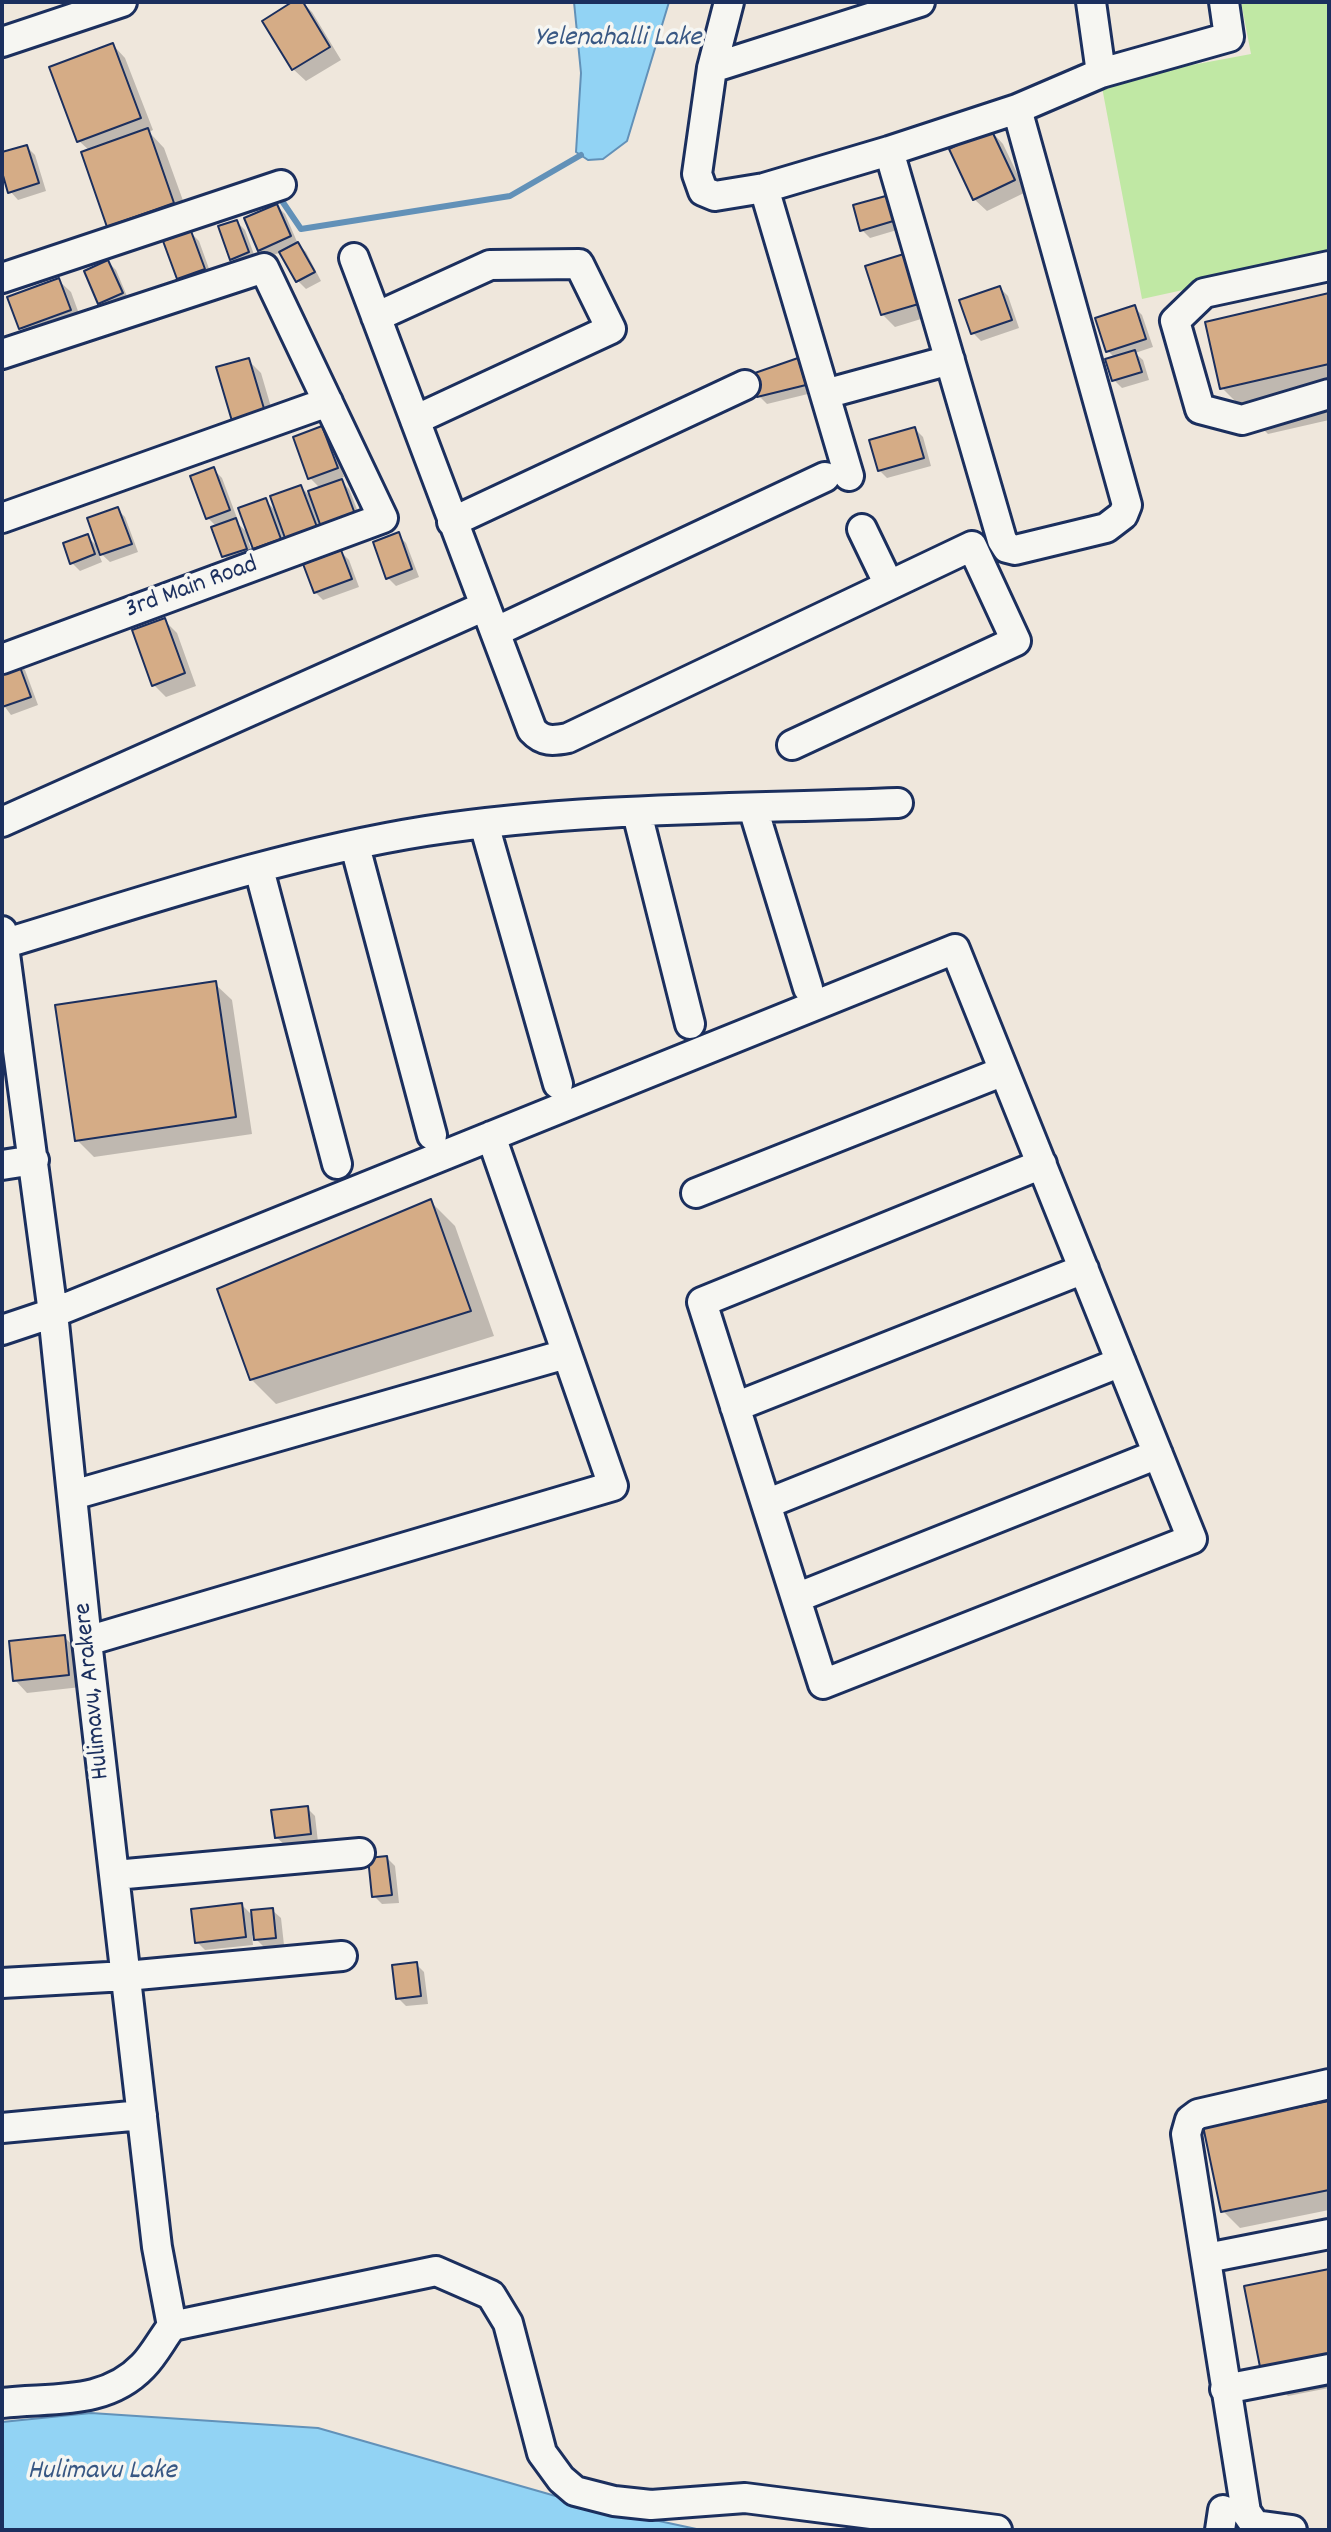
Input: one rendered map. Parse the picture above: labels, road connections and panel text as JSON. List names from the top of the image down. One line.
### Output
{"streets":{"street":["3rd Main Road","Hulimavu, Arakere"]},"water":["Yelenahalli Lake","Hulimavu Lake"]}
